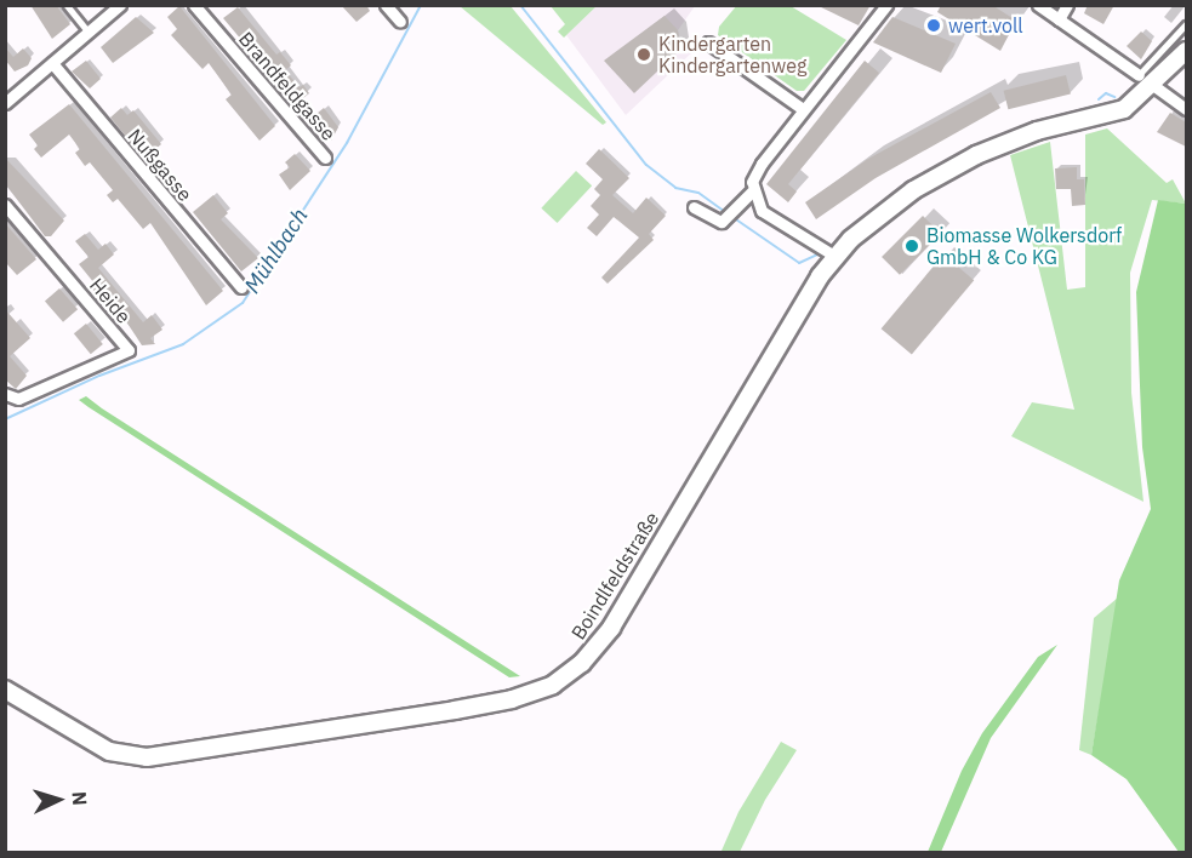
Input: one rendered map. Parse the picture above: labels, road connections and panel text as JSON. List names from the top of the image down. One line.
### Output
{"streets":{"street":["Brandfeldgasse","Nußgasse","Heide","Boindlfeldstraße"]},"water":["Mühlbach"],"places":["wert.voll","Kindergarten Kindergartenweg","Biomasse Wolkersdorf GmbH & Co KG"],"north":"right"}
